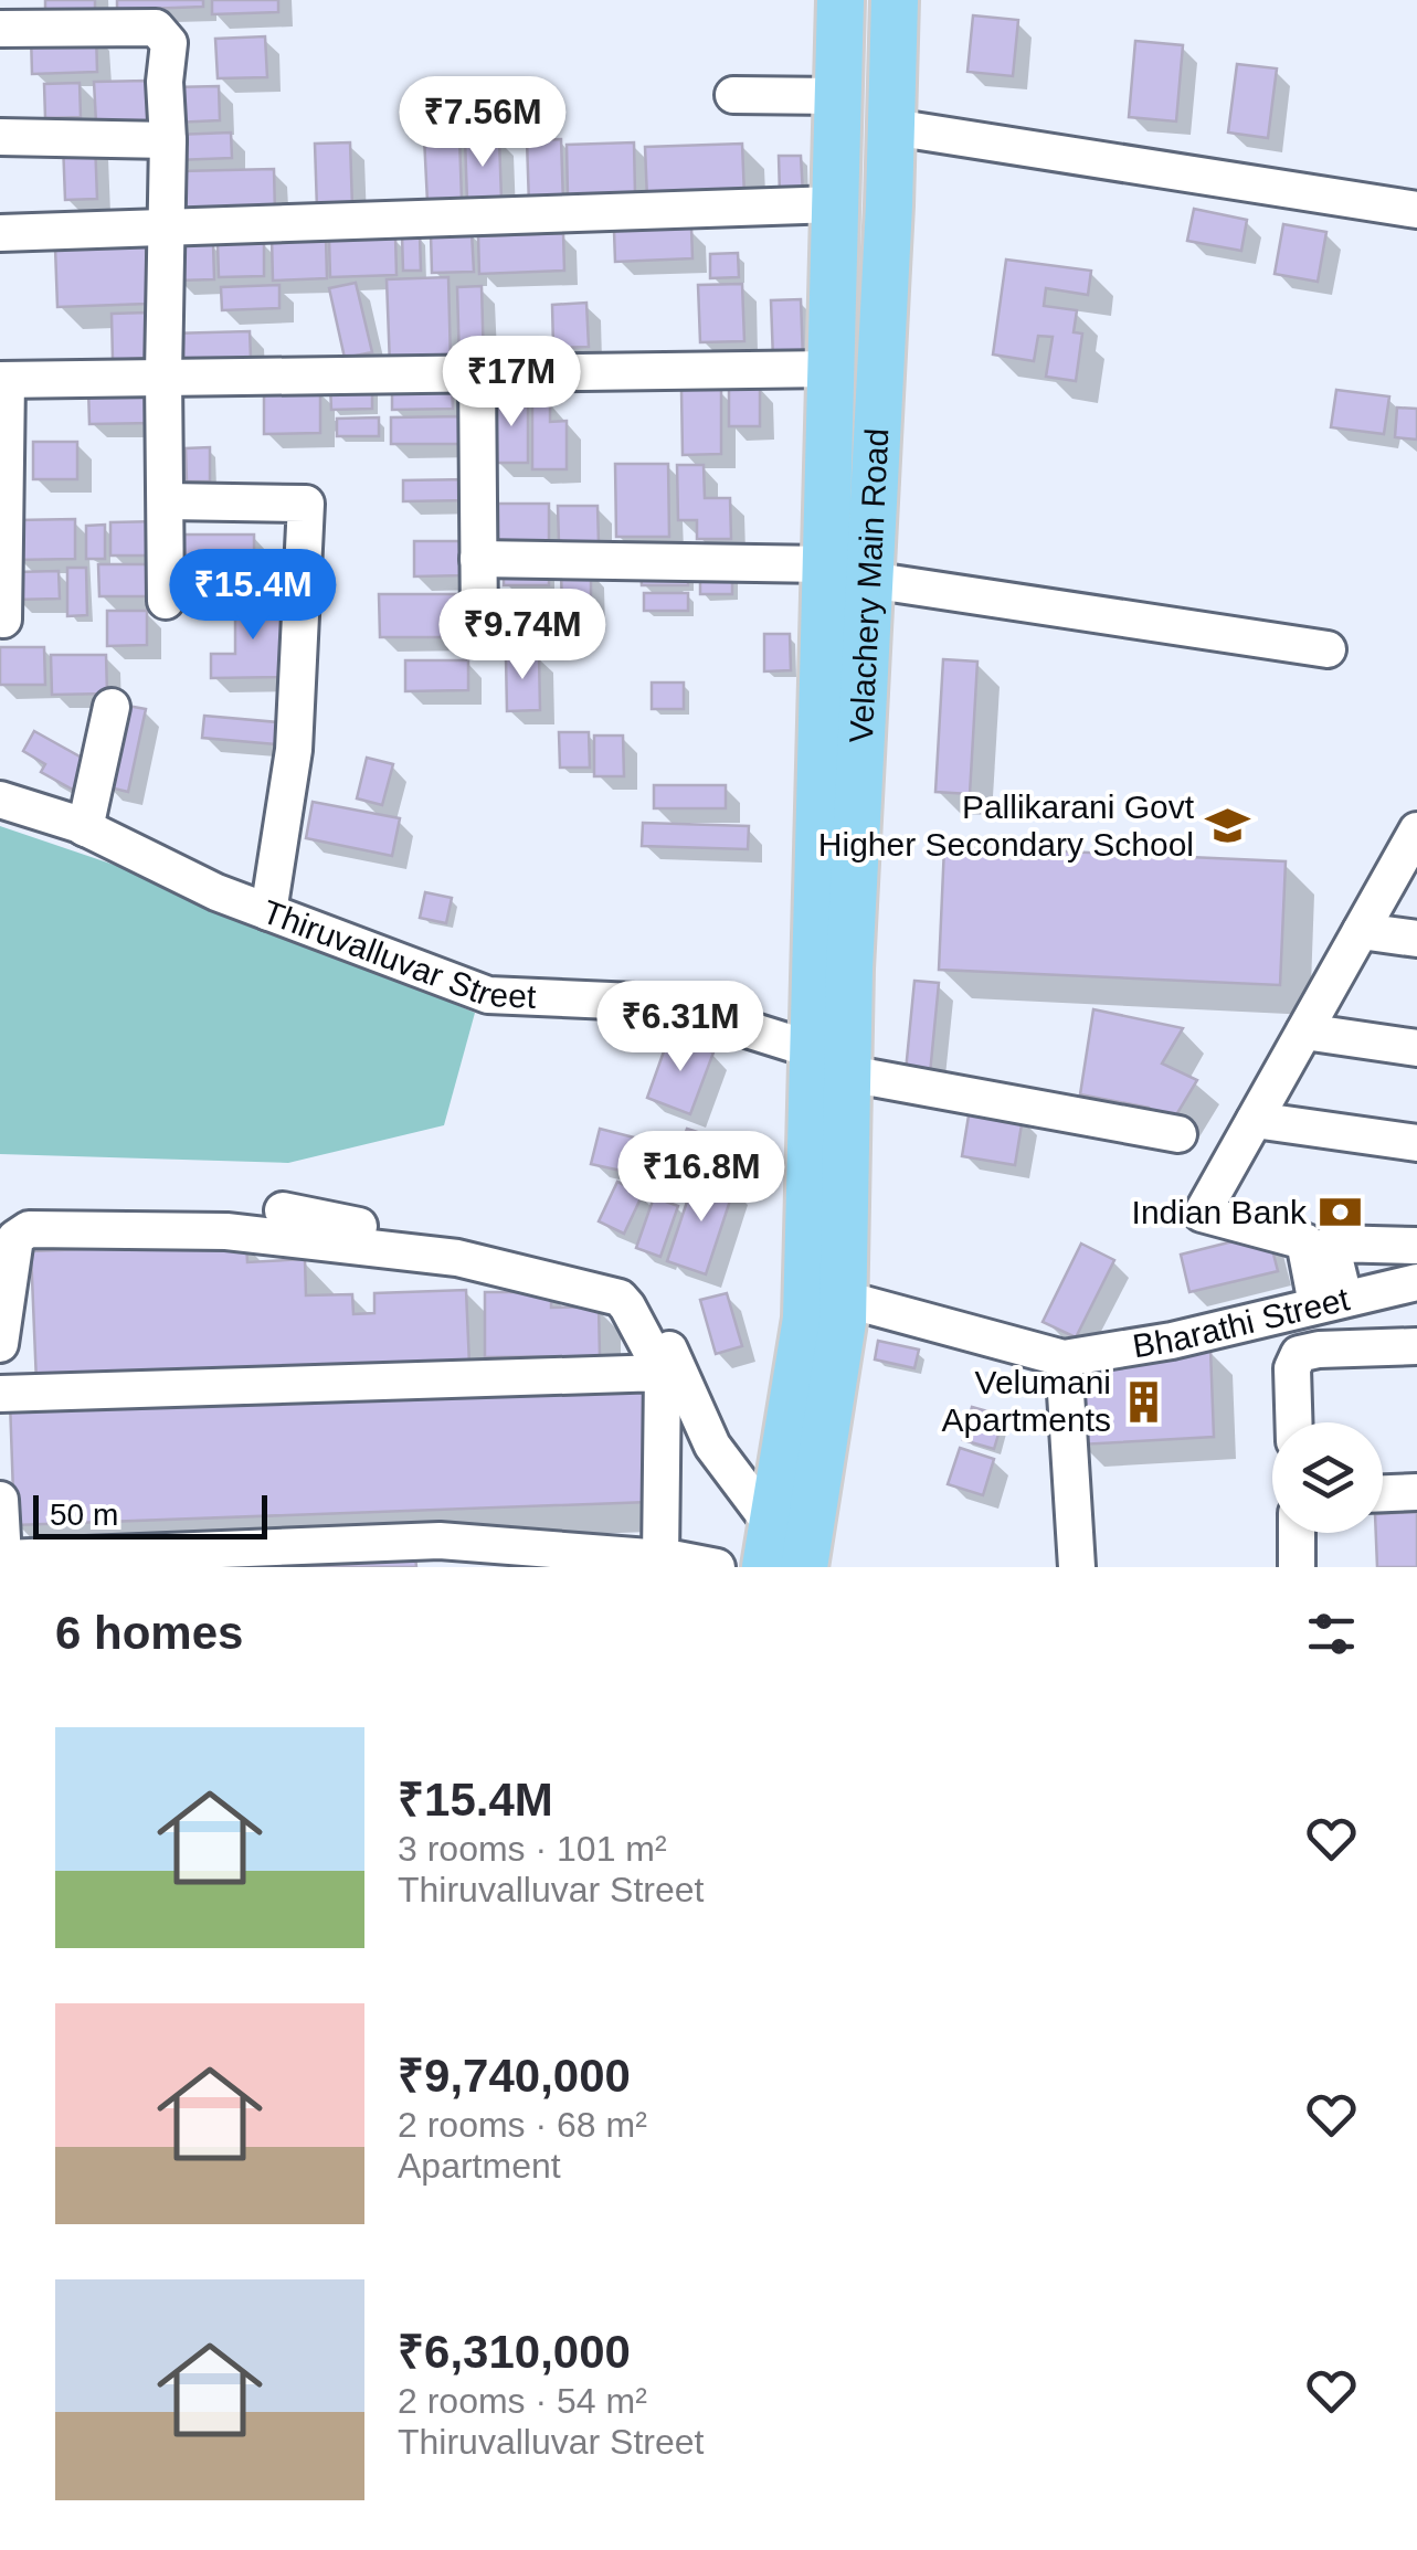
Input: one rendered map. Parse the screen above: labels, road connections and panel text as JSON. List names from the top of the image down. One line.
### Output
{"streets":{"main road":["Velachery Main Road"],"street":["Thiruvalluvar Street","Bharathi Street"]},"crossings":[["Velachery Main Road","Thiruvalluvar Street"],["Velachery Main Road","Bharathi Street"]],"places":{"school or university":["Pallikarani Govt Higher Secondary School"],"bank":["Indian Bank"],"building":["Velumani Apartments"]},"scale_bar":"50 m","page":{"price":["₹7.56M","₹17M","₹15.4M","₹9.74M","₹6.31M","₹16.8M"],"scale":"50 m","heading":"6 homes","list":[{"name":"₹15.4M","note":"3 rooms · 101 m² · Thiruvalluvar Street"},{"name":"₹9,740,000","note":"2 rooms · 68 m² · Apartment"},{"name":"₹6,310,000","note":"2 rooms · 54 m² · Thiruvalluvar Street"}]}}
